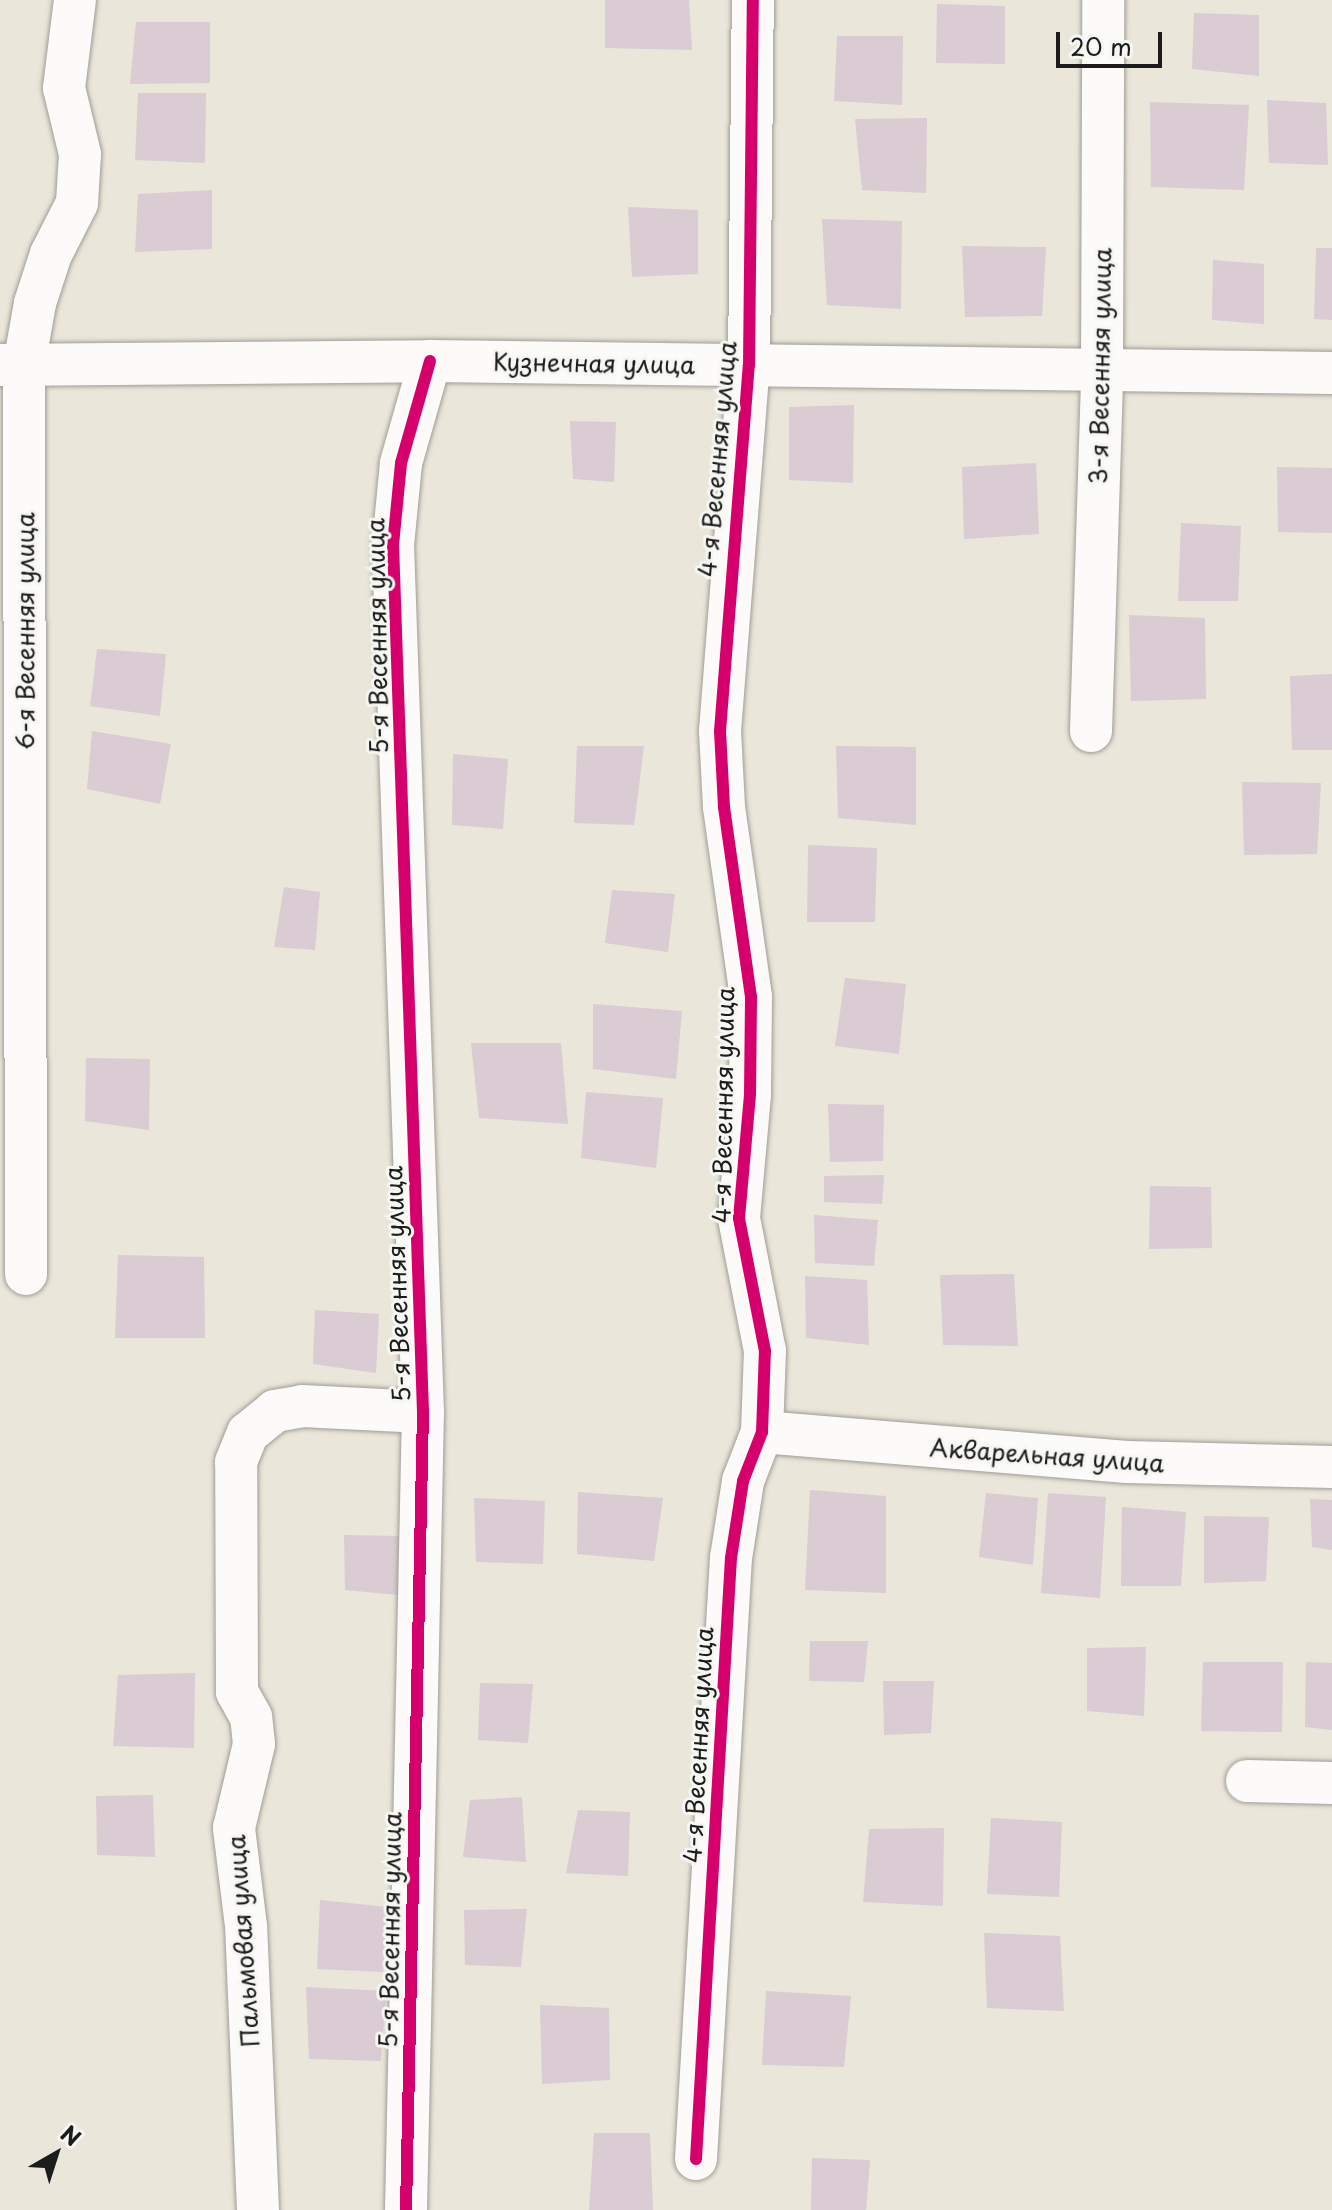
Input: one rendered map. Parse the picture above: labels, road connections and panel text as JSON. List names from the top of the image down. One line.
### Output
{"streets":{"street":["Кузнечная улица","3-я Весенняя улица","4-я Весенняя улица","6-я Весенняя улица","5-я Весенняя улица","Акварельная улица","Пальмовая улица"]},"crossings":[["Кузнечная улица","3-я Весенняя улица"],["Кузнечная улица","4-я Весенняя улица"],["Кузнечная улица","6-я Весенняя улица"],["Кузнечная улица","5-я Весенняя улица"],["4-я Весенняя улица","Акварельная улица"],["5-я Весенняя улица","Пальмовая улица"]],"scale_bar":"20 m","north":"top right"}
